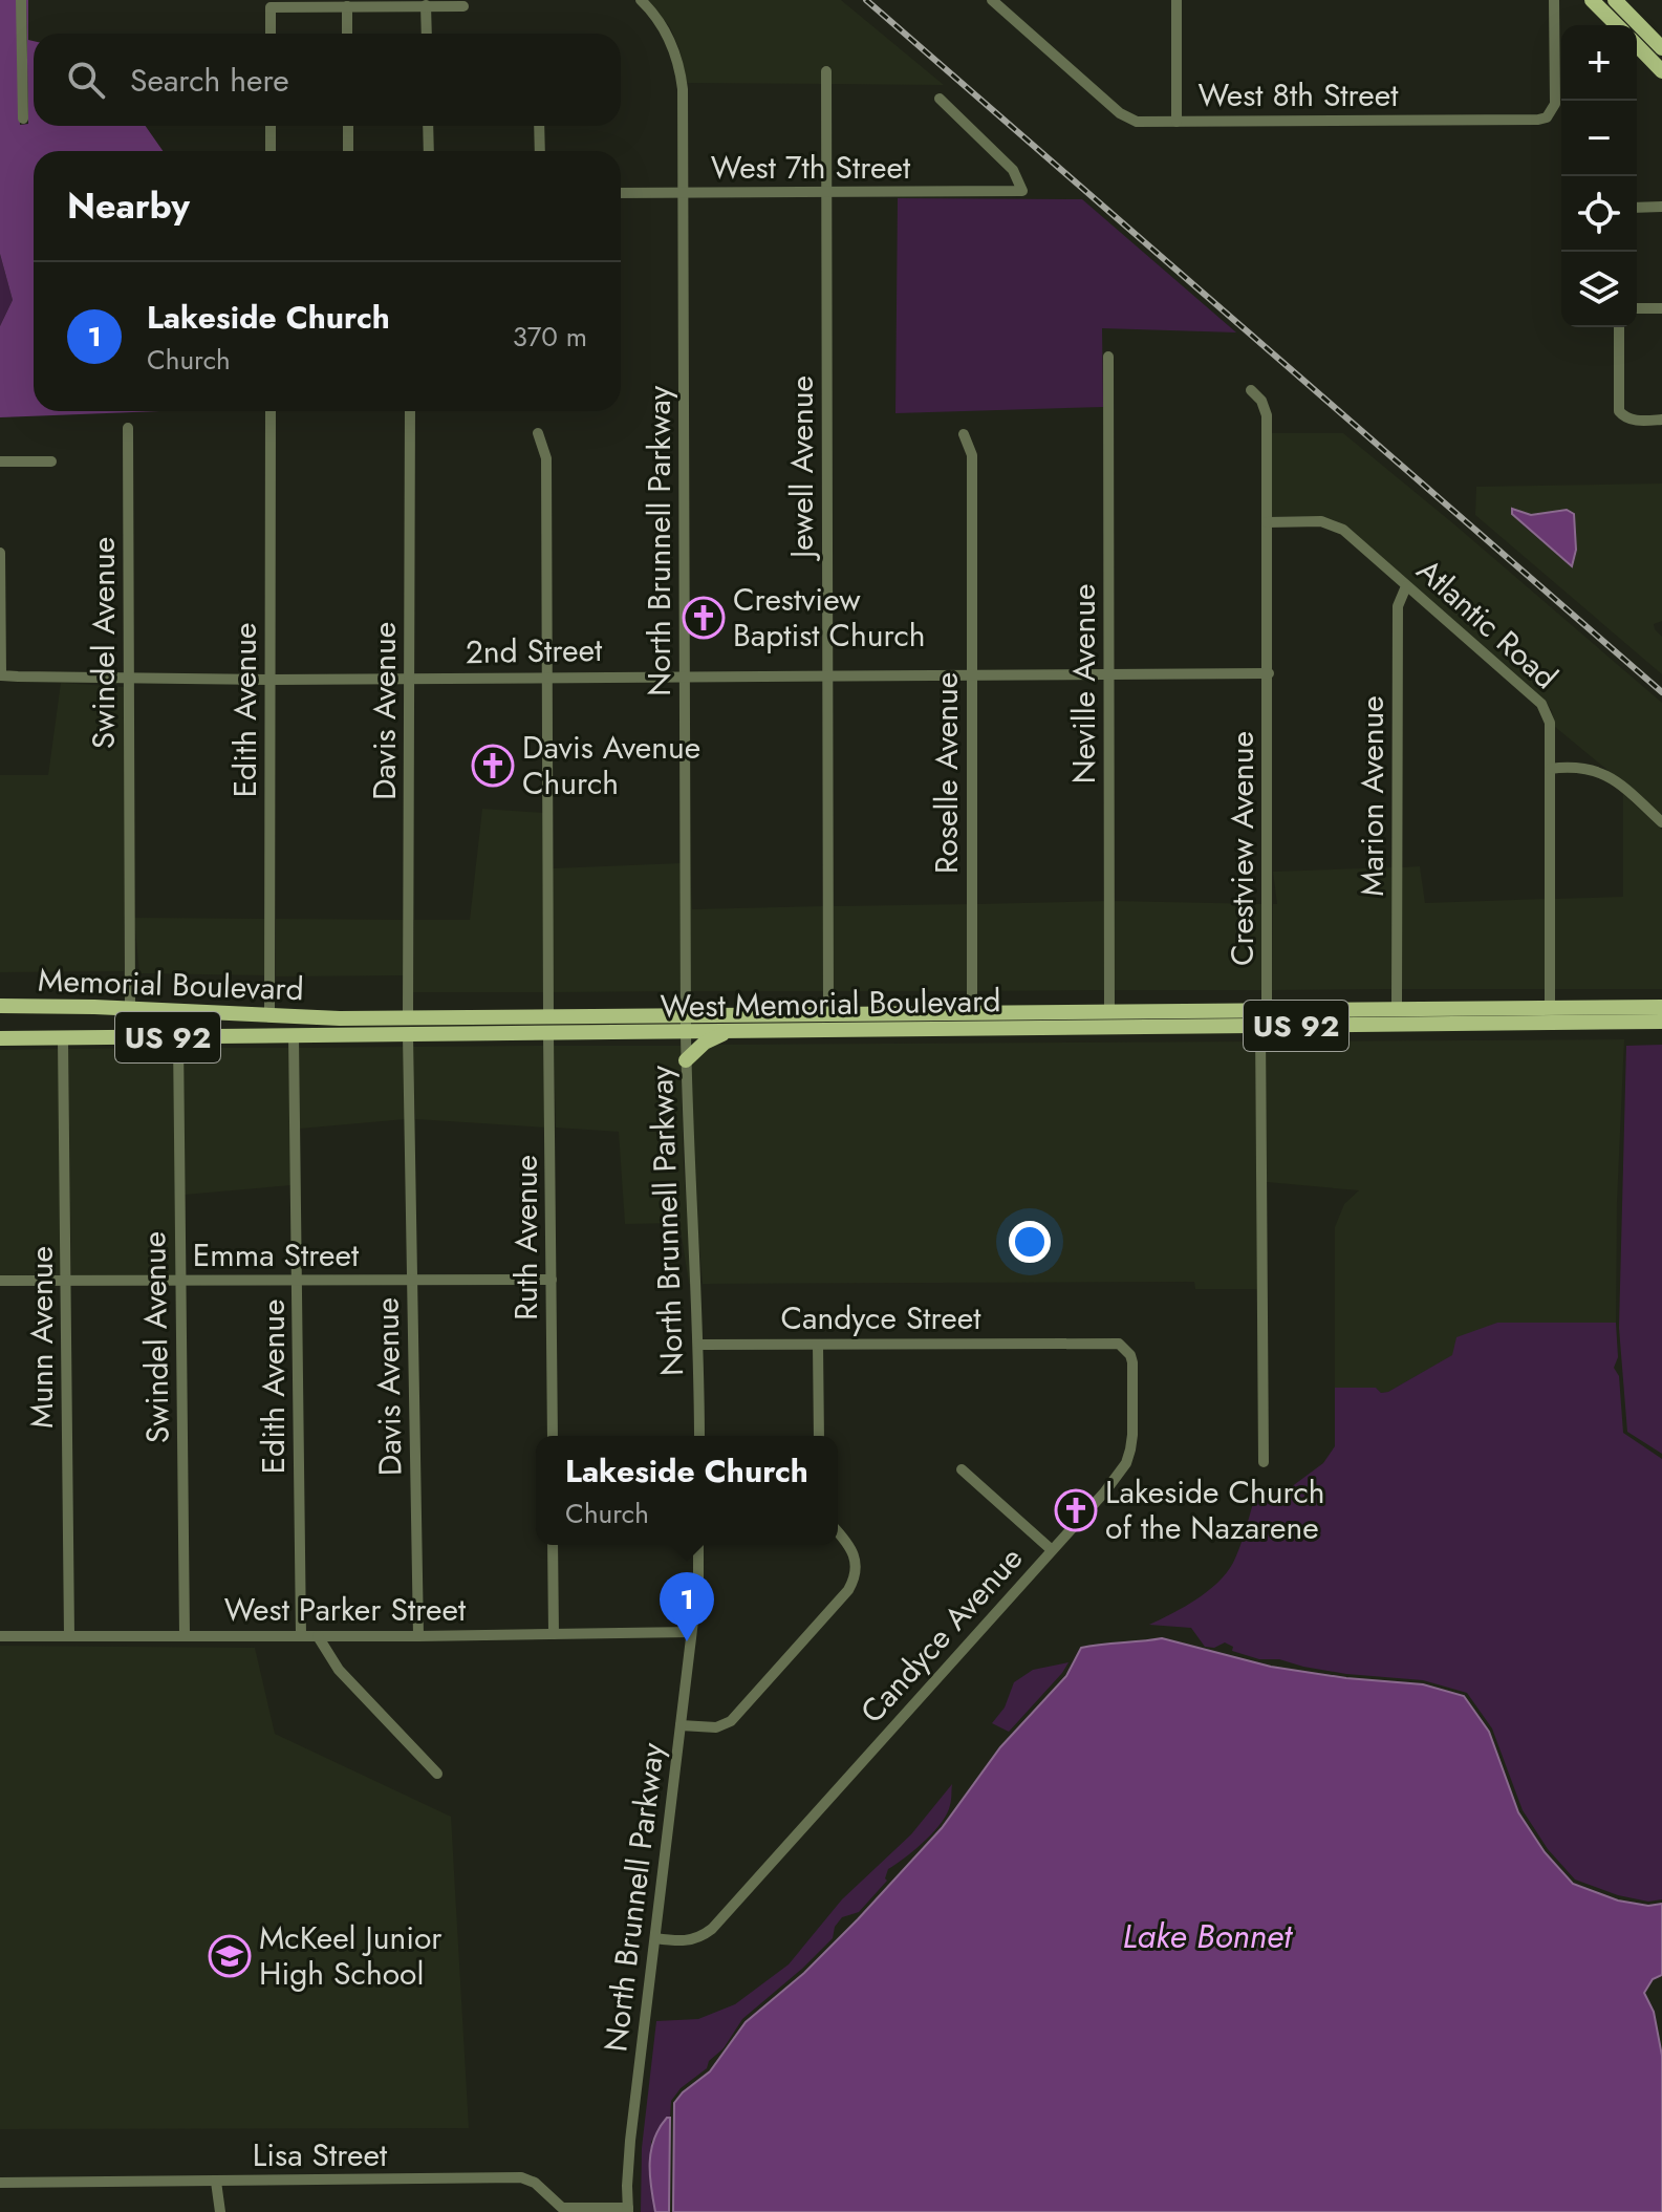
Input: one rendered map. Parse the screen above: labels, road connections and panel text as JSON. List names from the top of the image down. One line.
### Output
{"streets":{"main road":["Memorial Boulevard","West Memorial Boulevard","US 92"],"street":["West 8th Street","West 7th Street","Jewell Avenue","North Brunnell Parkway","Atlantic Road","Swindel Avenue","2nd Street","Neville Avenue","Edith Avenue","Davis Avenue","Roselle Avenue","Marion Avenue","Crestview Avenue","Ruth Avenue","Emma Street","Candyce Street","Munn Avenue","West Parker Street","Candyce Avenue","Lisa Street"]},"crossings":[["West 7th Street","Jewell Avenue"],["West 7th Street","North Brunnell Parkway"],["Jewell Avenue","2nd Street"],["Jewell Avenue","West Memorial Boulevard"],["North Brunnell Parkway","2nd Street"],["North Brunnell Parkway","West Memorial Boulevard"],["North Brunnell Parkway","Candyce Street"],["North Brunnell Parkway","West Parker Street"],["North Brunnell Parkway","Candyce Avenue"],["North Brunnell Parkway","Lisa Street"],["Atlantic Road","Marion Avenue"],["Atlantic Road","Crestview Avenue"],["Atlantic Road","West Memorial Boulevard"],["Swindel Avenue","2nd Street"],["Swindel Avenue","Memorial Boulevard"],["Swindel Avenue","West Memorial Boulevard"],["Swindel Avenue","Emma Street"],["Swindel Avenue","West Parker Street"],["2nd Street","Neville Avenue"],["2nd Street","Edith Avenue"],["2nd Street","Davis Avenue"],["2nd Street","Roselle Avenue"],["2nd Street","Crestview Avenue"],["Neville Avenue","West Memorial Boulevard"],["Edith Avenue","Memorial Boulevard"],["Edith Avenue","West Memorial Boulevard"],["Edith Avenue","Emma Street"],["Edith Avenue","West Parker Street"],["Davis Avenue","West Memorial Boulevard"],["Davis Avenue","Emma Street"],["Davis Avenue","West Parker Street"],["Roselle Avenue","West Memorial Boulevard"],["Marion Avenue","West Memorial Boulevard"],["Crestview Avenue","West Memorial Boulevard"],["Memorial Boulevard","West Memorial Boulevard"],["West Memorial Boulevard","Ruth Avenue"],["West Memorial Boulevard","Munn Avenue"],["Ruth Avenue","Emma Street"],["Emma Street","Munn Avenue"],["Candyce Street","Candyce Avenue"],["Munn Avenue","West Parker Street"]],"water":["Lake Bonnet"],"places":{"church":["Crestview Baptist Church","Davis Avenue Church","Lakeside Church of the Nazarene"],"school or university":["McKeel Junior High School"]},"page":{"map_buttons":["+","−"],"search":"Search here","heading":"Nearby","list":[{"mark":"1","name":"Lakeside Church","note":"Church","value":"370 m"}],"popup":["Lakeside Church","Church"],"pins":"1"}}
